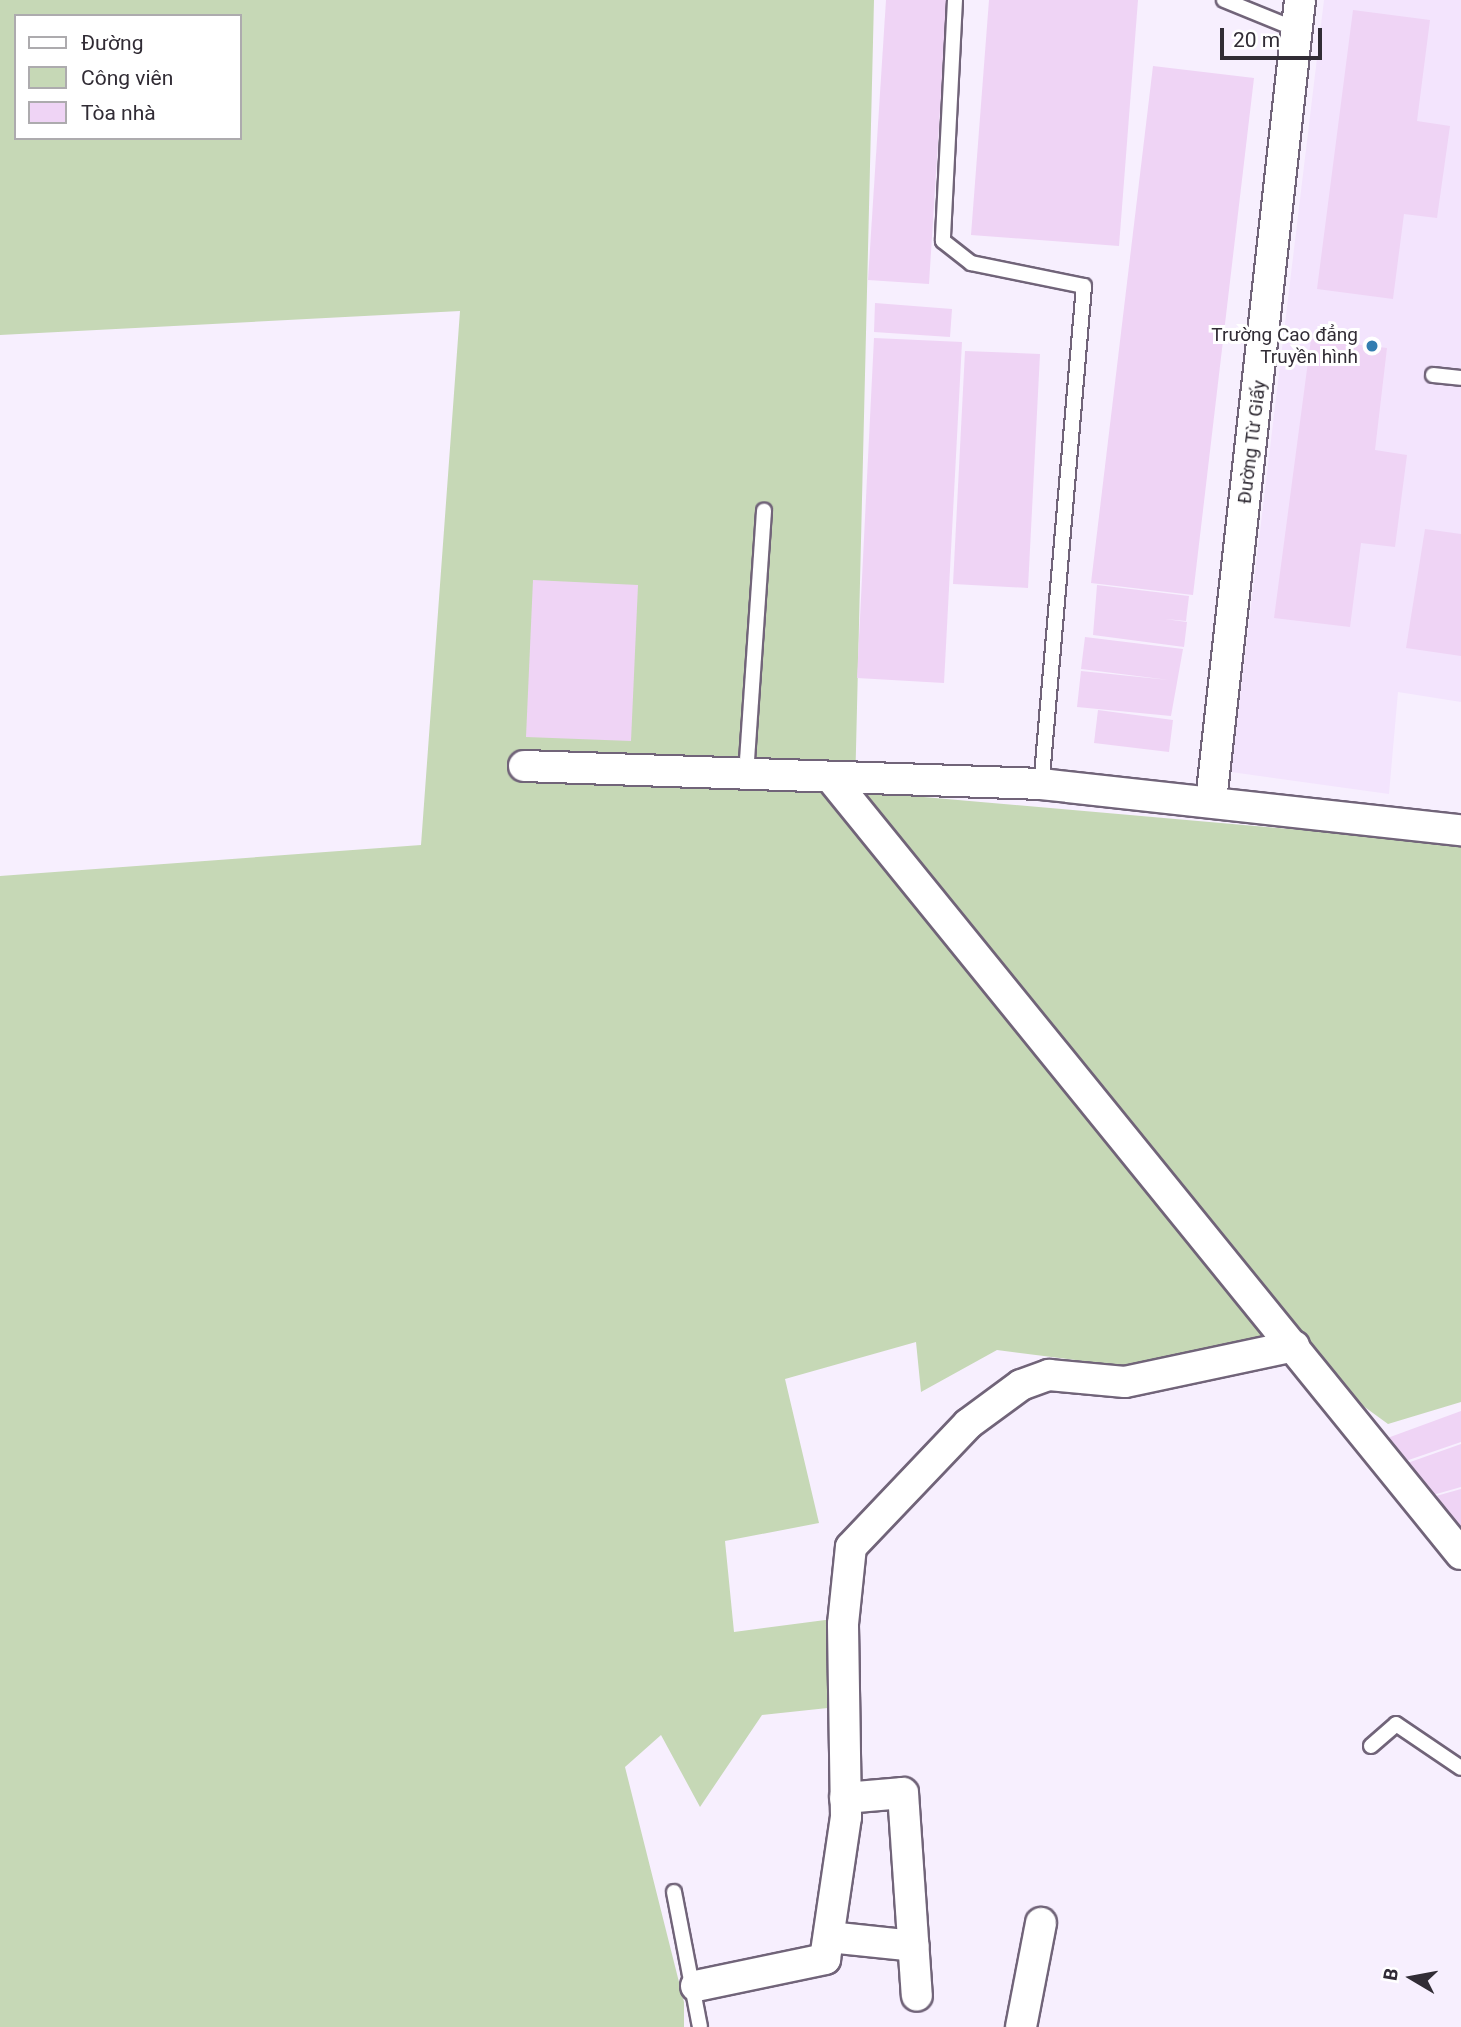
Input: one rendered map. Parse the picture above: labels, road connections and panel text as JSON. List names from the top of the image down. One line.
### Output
{"streets":{"street":["Đường Từ Giấy"]},"places":["Trường Cao đẳng Truyền hình"],"legend":["Đường","Công viên","Tòa nhà"],"scale_bar":"20 m","north":"left"}
